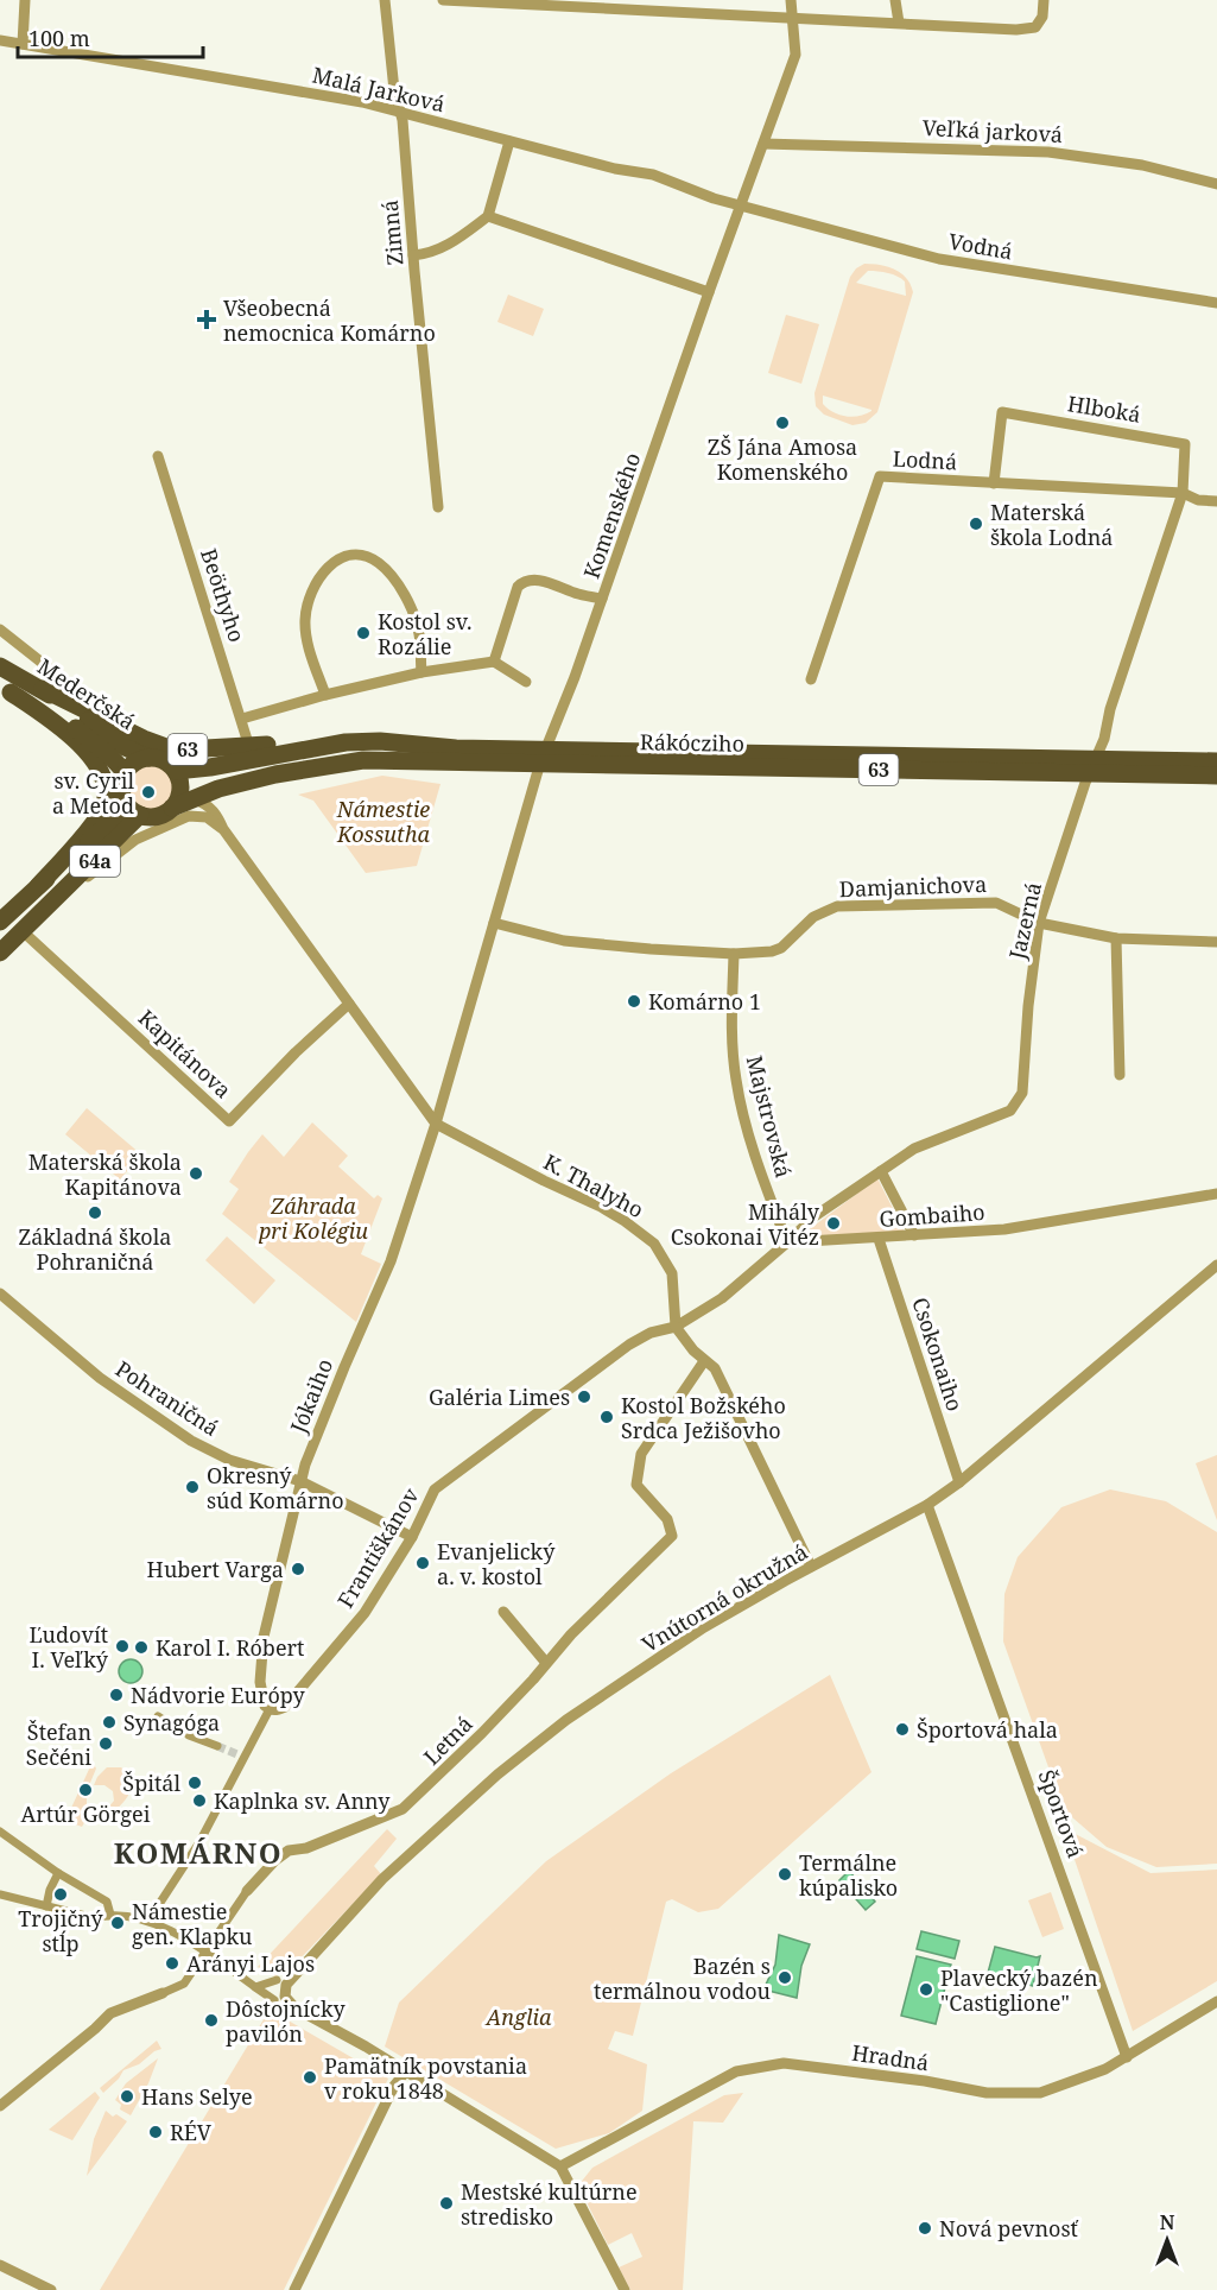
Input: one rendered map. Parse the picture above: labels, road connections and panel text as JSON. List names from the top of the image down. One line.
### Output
{"streets":{"main road":["Mederčská","Rákócziho","63","64a"],"street":["Malá Jarková","Veľká jarková","Zimná","Vodná","Hlboká","Lodná","Komenského","Beöthyho","Damjanichova","Jazerná","Kapitánova","Majstrovská","K. Thalyho","Gombaiho","Csokonaiho","Jókaiho","Pohraničná","Františkánov","Vnútorná okružná","Letná","Športová","Hradná"]},"crossings":[["Malá Jarková","Zimná"],["Malá Jarková","Vodná"],["Malá Jarková","Komenského"],["Veľká jarková","Komenského"],["Vodná","Komenského"],["Hlboká","Lodná"],["Hlboká","Jazerná"],["Lodná","Jazerná"],["Komenského","Rákócziho"],["Beöthyho","63"],["Mederčská","Rákócziho"],["Mederčská","63"],["Mederčská","64a"],["Rákócziho","63"],["Rákócziho","64a"],["Rákócziho","Jazerná"],["63","64a"],["64a","Kapitánova"],["Damjanichova","Jazerná"],["Damjanichova","Majstrovská"],["Jazerná","Majstrovská"],["Jazerná","Gombaiho"],["Majstrovská","Gombaiho"],["K. Thalyho","Jókaiho"],["K. Thalyho","Františkánov"],["Gombaiho","Csokonaiho"],["Csokonaiho","Vnútorná okružná"],["Jókaiho","Pohraničná"],["Jókaiho","Františkánov"],["Pohraničná","Františkánov"],["Vnútorná okružná","Športová"],["Športová","Hradná"]],"districts":["KOMÁRNO"],"parks":["Námestie Kossutha","Záhrada pri Kolégiu","Anglia"],"places":{"health":["Všeobecná nemocnica Komárno"],"other":["ZŠ Jána Amosa Komenského","Materská škola Lodná","Kostol sv. Rozálie","sv. Cyril a Metod","Komárno 1","Materská škola Kapitánova","Základná škola Pohraničná","Mihály Csokonai Vitéz","Galéria Limes","Kostol Božského Srdca Ježišovho","Okresný súd Komárno","Evanjelický a. v. kostol","Hubert Varga","Ľudovít I. Veľký","Karol I. Róbert","Nádvorie Európy","Synagóga","Športová hala","Štefan Sečéni","Špitál","Artúr Görgei","Kaplnka sv. Anny","Termálne kúpalisko","Trojičný stĺp","Námestie gen. Klapku","Arányi Lajos","Bazén s termálnou vodou","Plavecký bazén \"Castiglione\"","Dôstojnícky pavilón","Pamätník povstania v roku 1848","Hans Selye","RÉV","Mestské kultúrne stredisko","Nová pevnosť"]},"scale_bar":"100 m","north":"top"}
